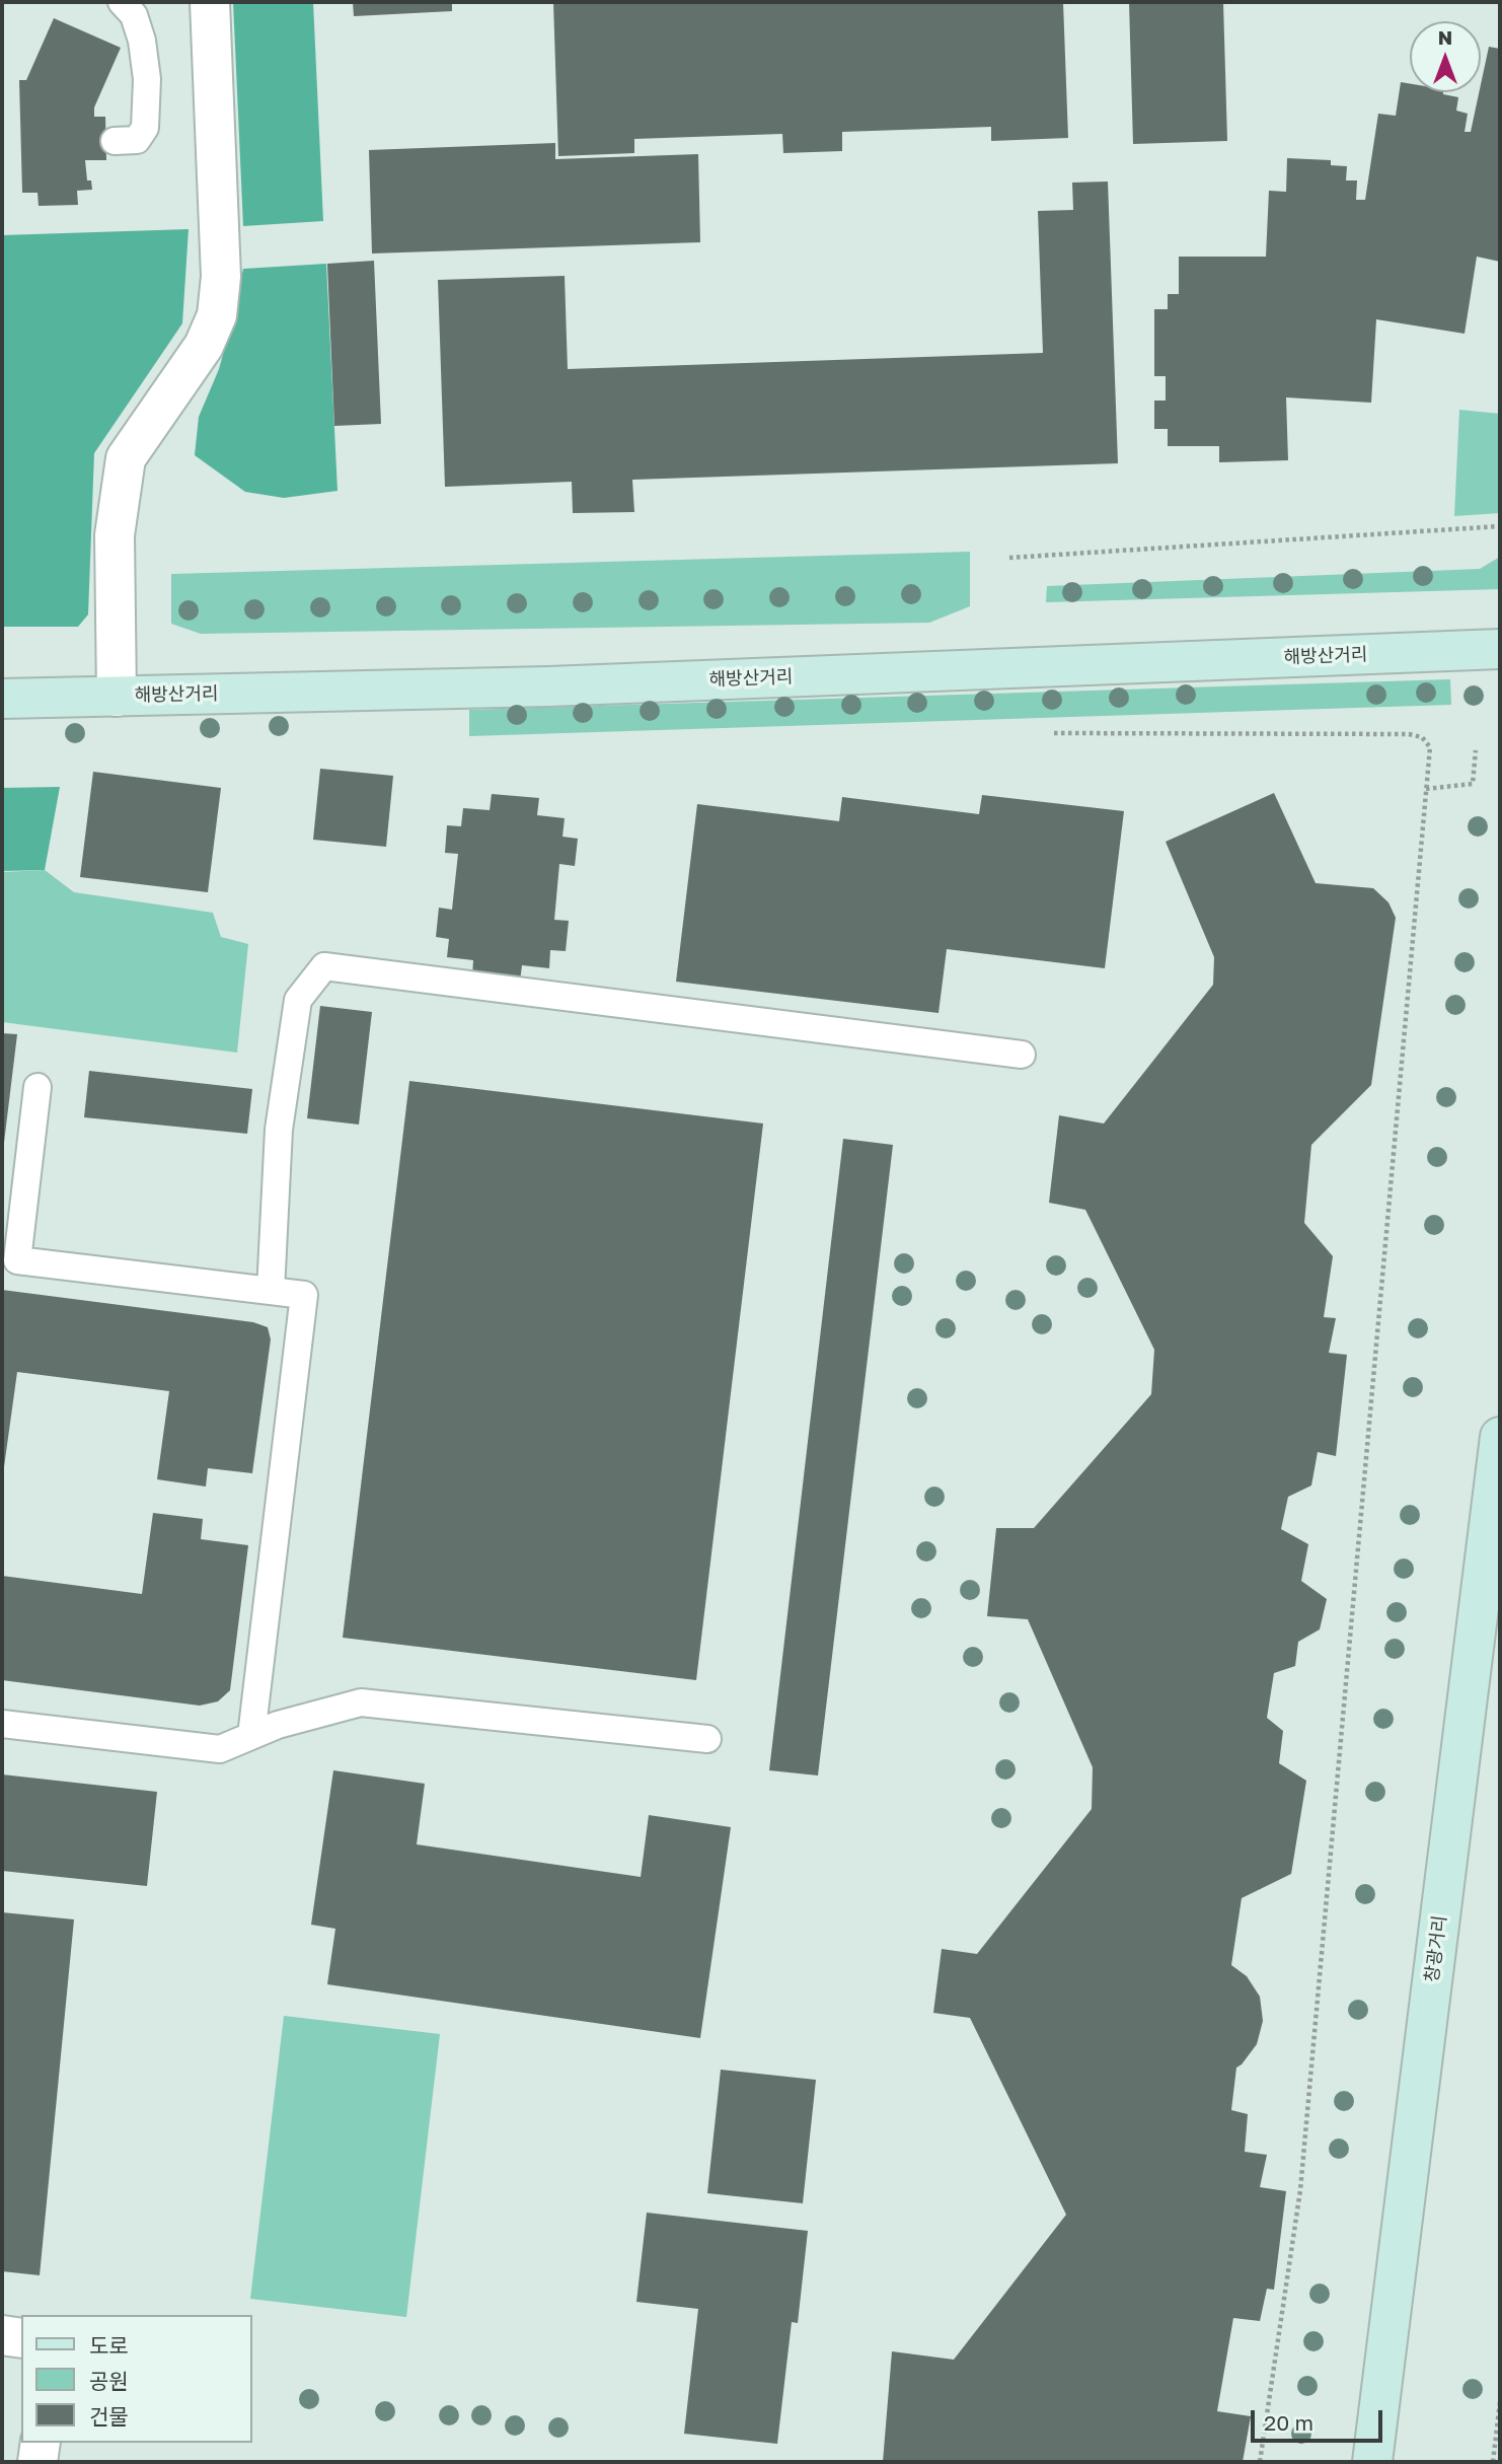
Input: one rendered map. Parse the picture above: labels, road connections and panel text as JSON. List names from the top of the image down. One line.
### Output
{"streets":{"main road":["해방산거리","창광거리"]},"legend":["도로","공원","건물"],"scale_bar":"20 m","north":"top"}
